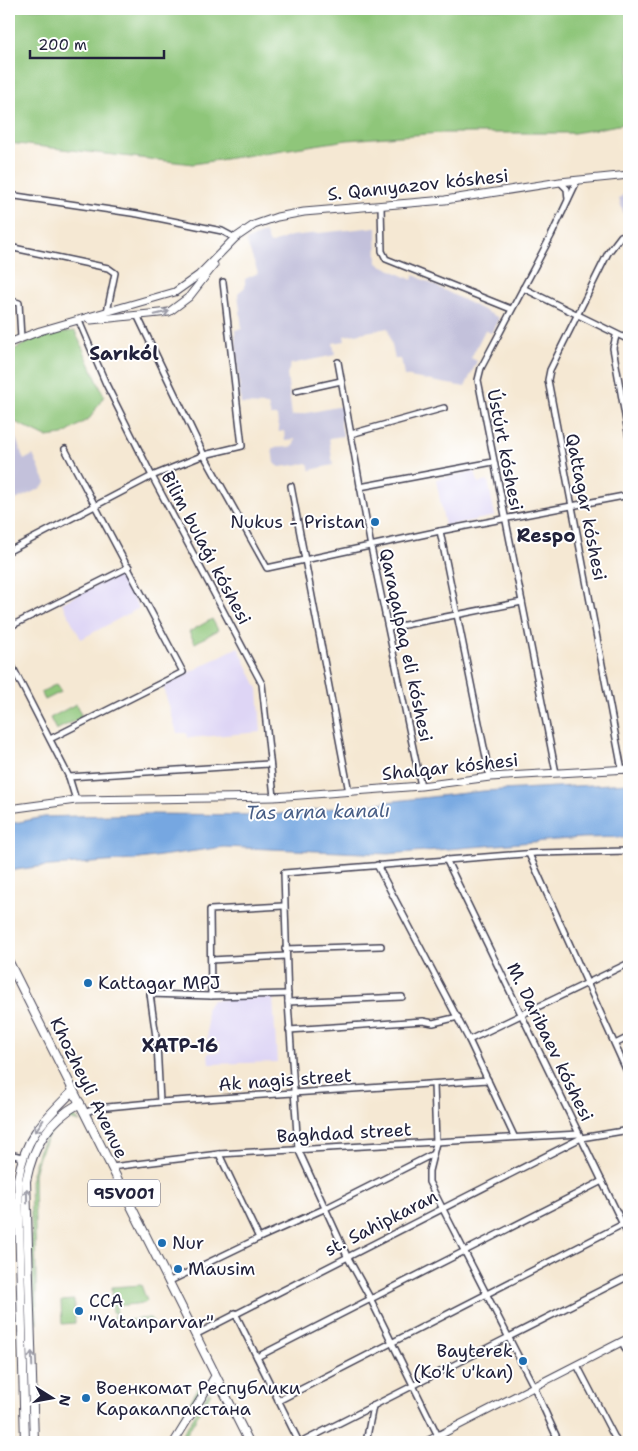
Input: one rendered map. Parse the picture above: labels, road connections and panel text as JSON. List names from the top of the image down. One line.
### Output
{"streets":{"main road":["Khozheyli Avenue","95V001"],"street":["S. Qanıyazov kóshesi","Ústúrt kóshesi","Qattagar kóshesi","Bilim bulaǵı kóshesi","Qaraqalpaq eli kóshesi","Shalqar kóshesi","M. Daribaev kóshesi","Ak nagis street","Baghdad street","st. Sahipkaran"]},"crossings":[["S. Qanıyazov kóshesi","Ústúrt kóshesi"],["S. Qanıyazov kóshesi","Bilim bulaǵı kóshesi"],["Ústúrt kóshesi","Shalqar kóshesi"],["Qattagar kóshesi","Shalqar kóshesi"],["Bilim bulaǵı kóshesi","Shalqar kóshesi"],["Qaraqalpaq eli kóshesi","Shalqar kóshesi"],["M. Daribaev kóshesi","Baghdad street"],["M. Daribaev kóshesi","st. Sahipkaran"],["Ak nagis street","Khozheyli Avenue"],["Khozheyli Avenue","Baghdad street"],["Khozheyli Avenue","st. Sahipkaran"],["Baghdad street","st. Sahipkaran"]],"districts":["Sarıkól","Respo","XATP-16"],"water":["Tas arna kanalı"],"places":["Nukus - Pristan","Kattagar MPJ","Nur","Mausim","CCA \"Vatanparvar\"","Bayterek (Ko'k u'kan)","Военкомат Республики Каракалпакстана"],"scale_bar":"200 m","north":"right"}
